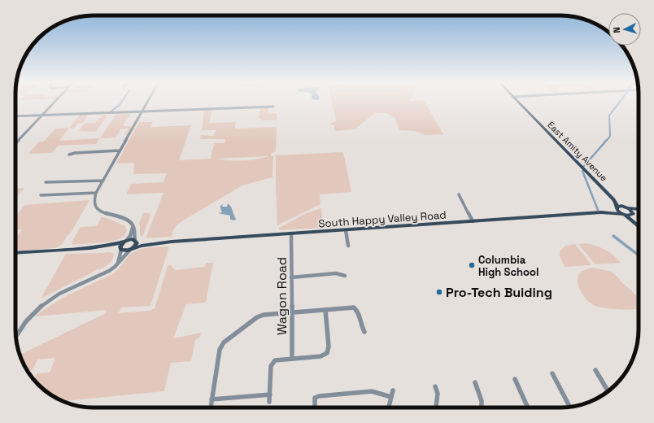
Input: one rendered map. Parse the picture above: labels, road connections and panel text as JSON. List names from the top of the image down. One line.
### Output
{"streets":{"main road":["East Amity Avenue","South Happy Valley Road"],"street":["Wagon Road"]},"crossings":[["East Amity Avenue","South Happy Valley Road"],["South Happy Valley Road","Wagon Road"]],"places":["Columbia High School","Pro-Tech Buiding"],"north":"left"}
